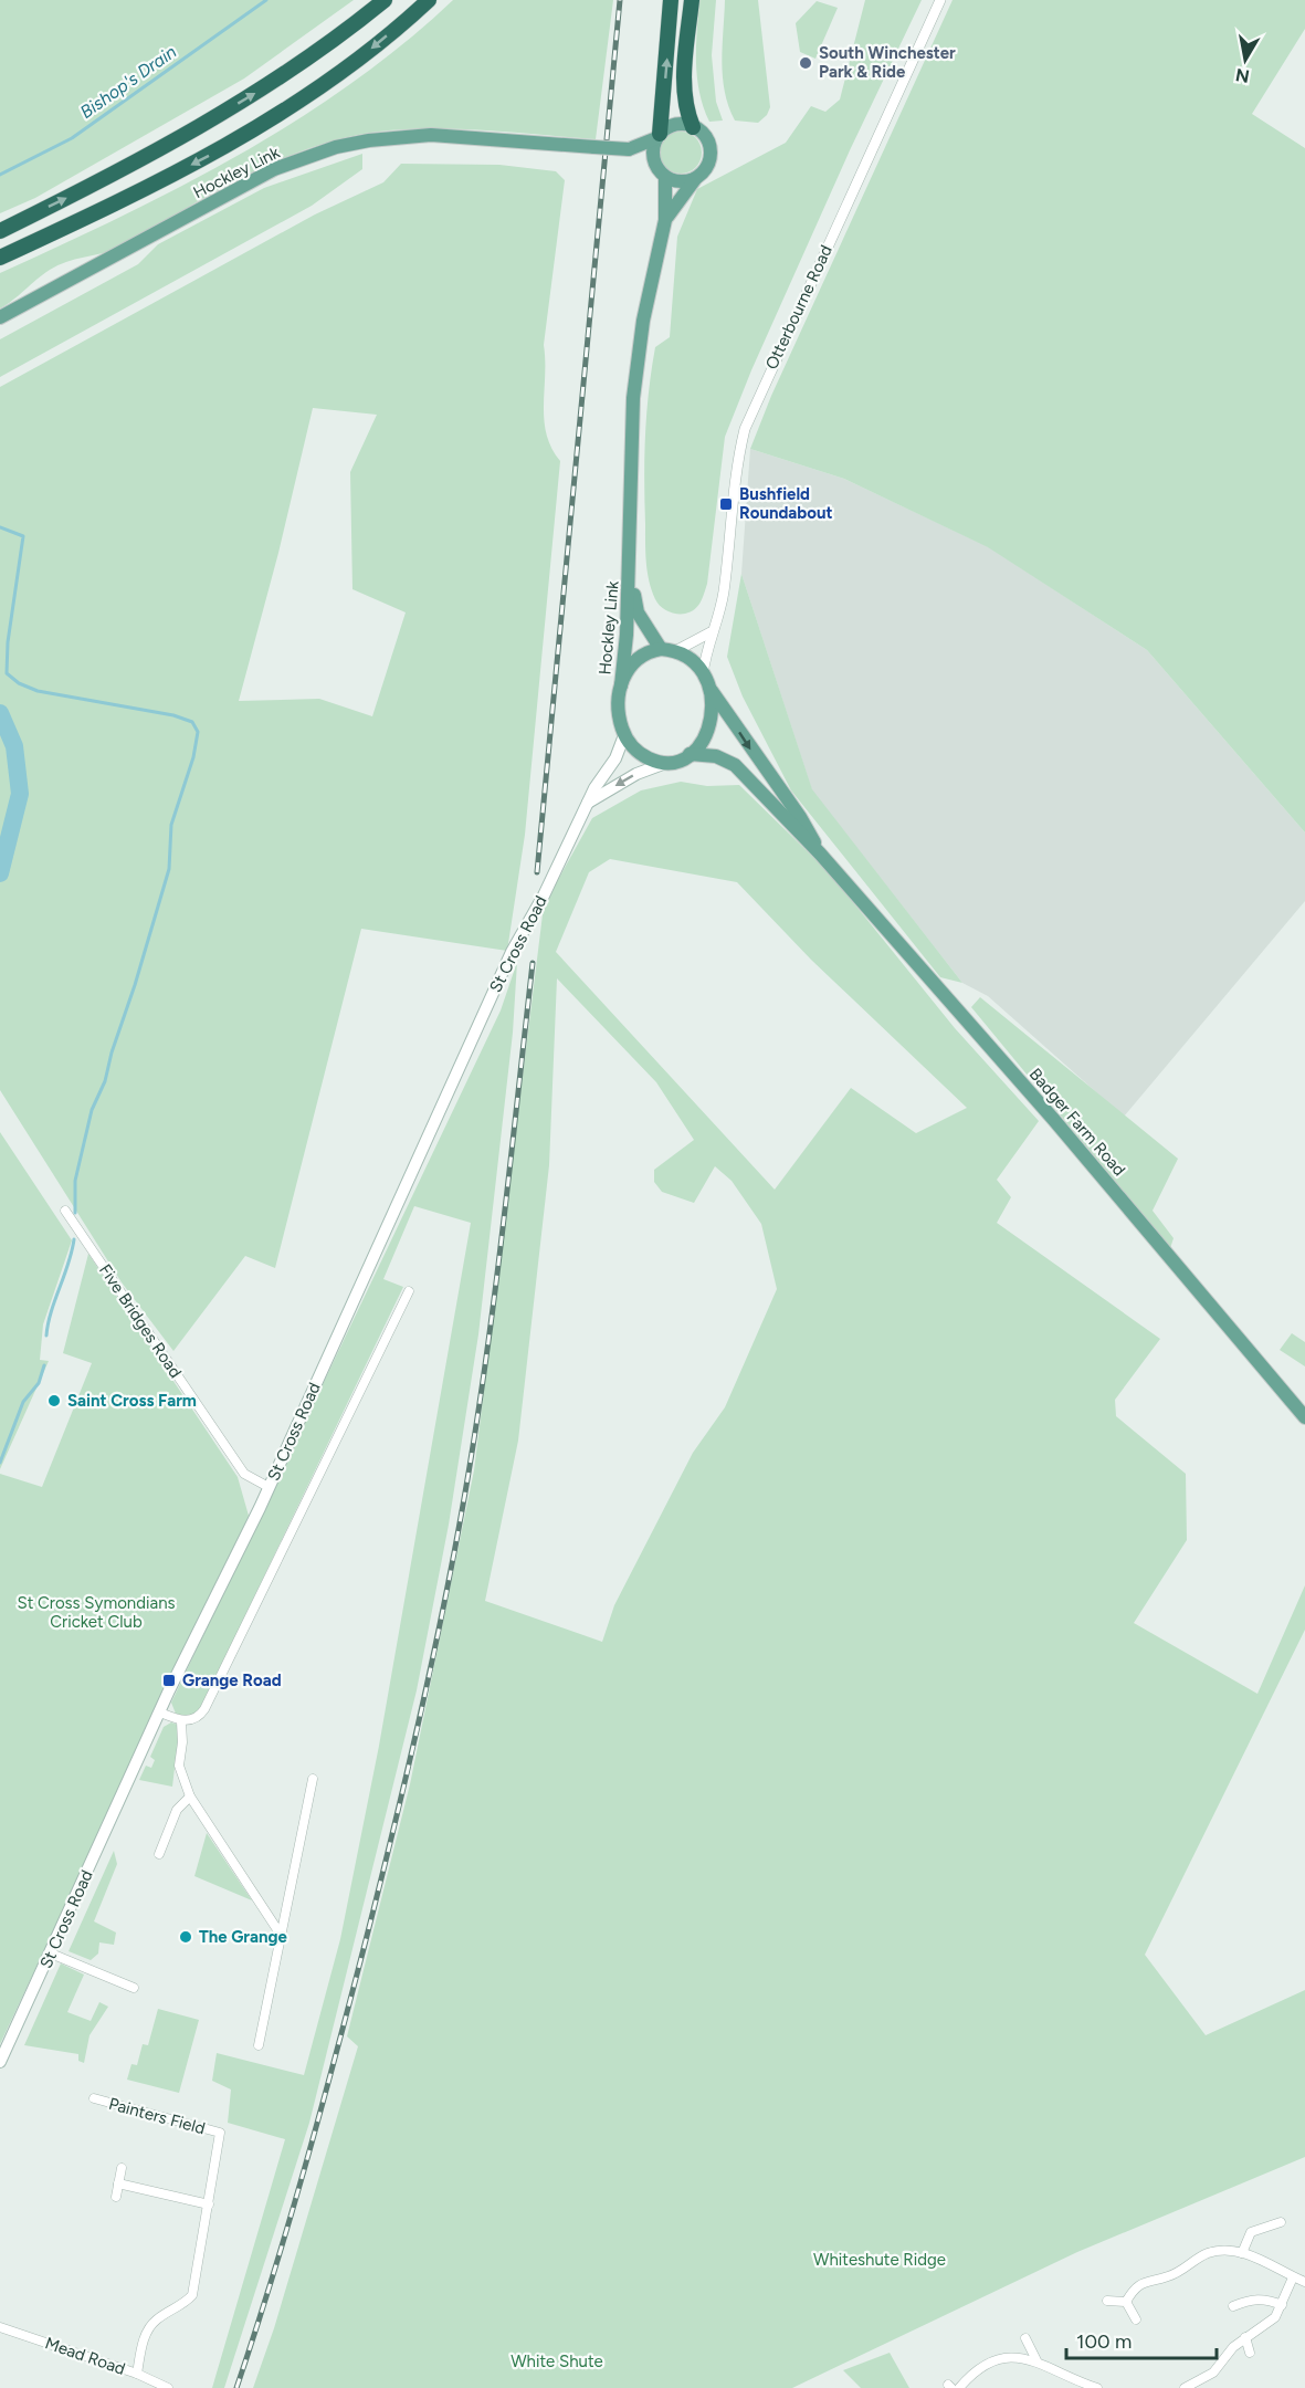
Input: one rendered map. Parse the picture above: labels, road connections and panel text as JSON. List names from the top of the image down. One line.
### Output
{"streets":{"main road":["Hockley Link","St Cross Road","Badger Farm Road"],"street":["Otterbourne Road","Five Bridges Road","Painters Field","Mead Road"]},"crossings":[["Hockley Link","Otterbourne Road"],["Hockley Link","St Cross Road"],["Hockley Link","Badger Farm Road"],["Otterbourne Road","St Cross Road"],["Otterbourne Road","Badger Farm Road"],["St Cross Road","Badger Farm Road"],["St Cross Road","Five Bridges Road"]],"water":["Bishop's Drain"],"parks":["St Cross Symondians Cricket Club","Whiteshute Ridge","White Shute"],"places":{"other":["South Winchester Park & Ride","Saint Cross Farm","The Grange"],"transit":["Bushfield Roundabout","Grange Road"]},"scale_bar":"100 m","north":"bottom"}
